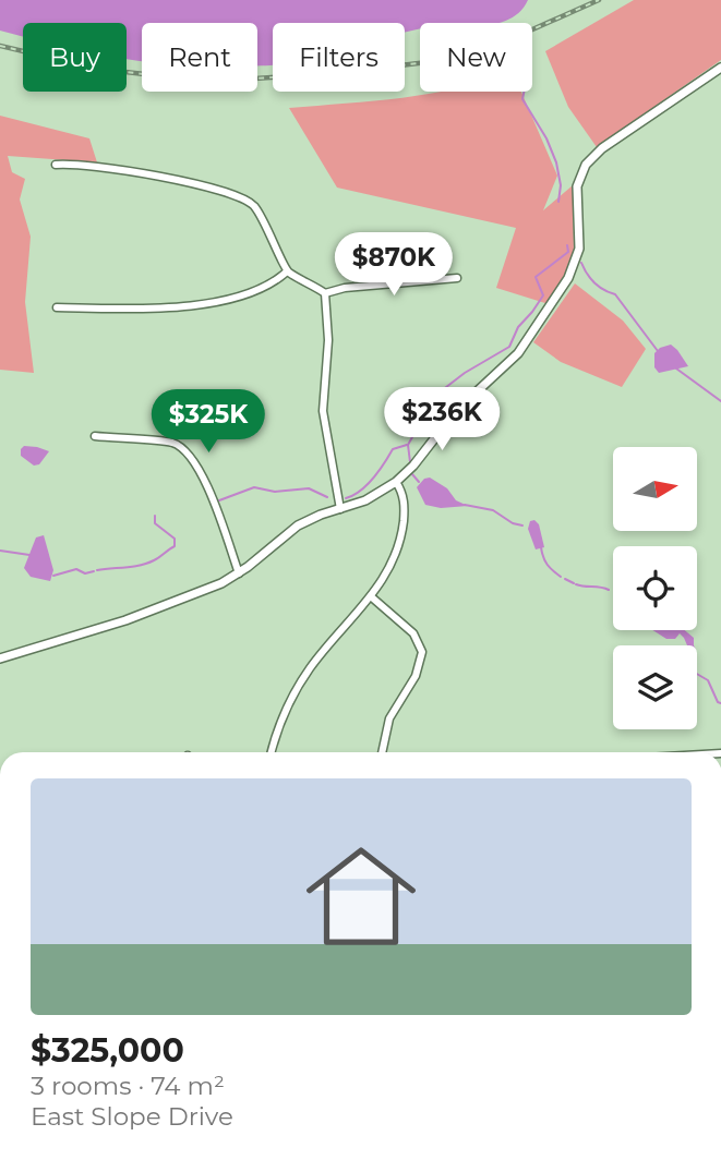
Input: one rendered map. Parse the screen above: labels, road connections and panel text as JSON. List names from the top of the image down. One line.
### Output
{"north":"right","page":{"chip":["Buy","Rent","Filters","New"],"price":["$870K","$236K","$325K"],"list":[{"name":"$325,000","note":"3 rooms · 74 m² · East Slope Drive"}]}}
